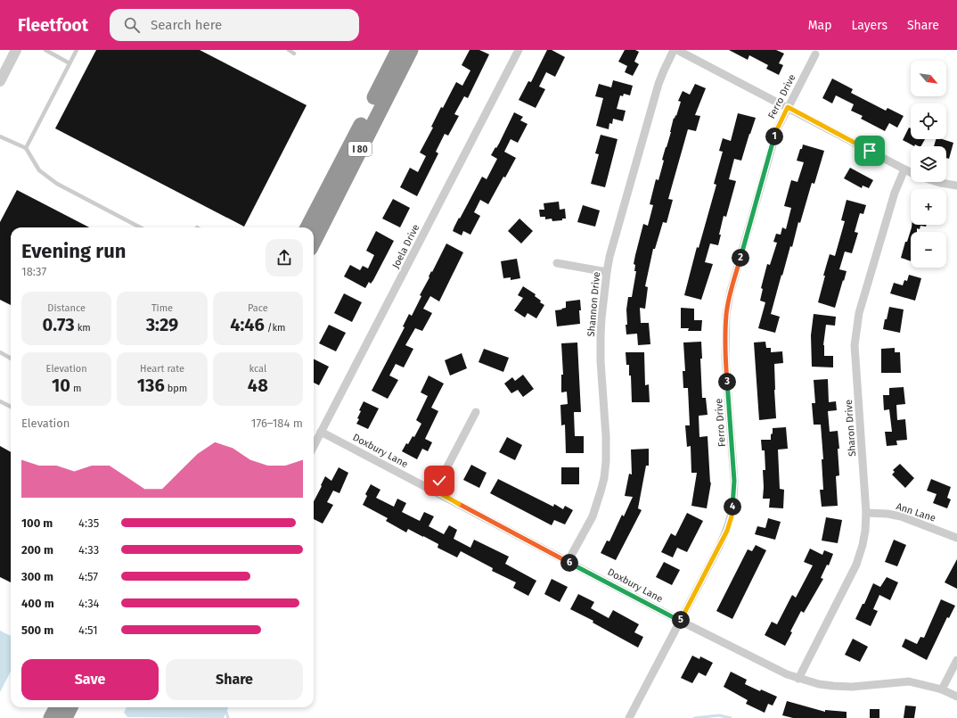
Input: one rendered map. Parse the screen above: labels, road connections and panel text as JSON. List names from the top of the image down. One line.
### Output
{"streets":{"highway":["I 80"],"street":["Ferro Drive","Joela Drive","Shannon Drive","Sharon Drive","Doxbury Lane","Ann Lane"]},"crossings":[["Ferro Drive","Doxbury Lane"],["Joela Drive","Doxbury Lane"],["Shannon Drive","Doxbury Lane"],["Sharon Drive","Doxbury Lane"],["Sharon Drive","Ann Lane"]],"north":"bottom right","page":{"header":"Fleetfoot","search":"Search here","nav":["Map","Layers","Share"],"map_buttons":["+","−"],"pins":["1","2","3","4","6","5"],"heading":["Evening run","18:37"],"stats":[["Distance","0.73 km"],["Time","3:29"],["Pace","4:46 /km"],["Elevation","10 m"],["Heart rate","136 bpm"],["kcal","48"]],"chart":["Elevation","176–184 m"],"list":[{"name":"100 m","note":"4:35"},{"name":"200 m","note":"4:33"},{"name":"300 m","note":"4:57"},{"name":"400 m","note":"4:34"},{"name":"500 m","note":"4:51"}],"buttons":["Save","Share"]}}
